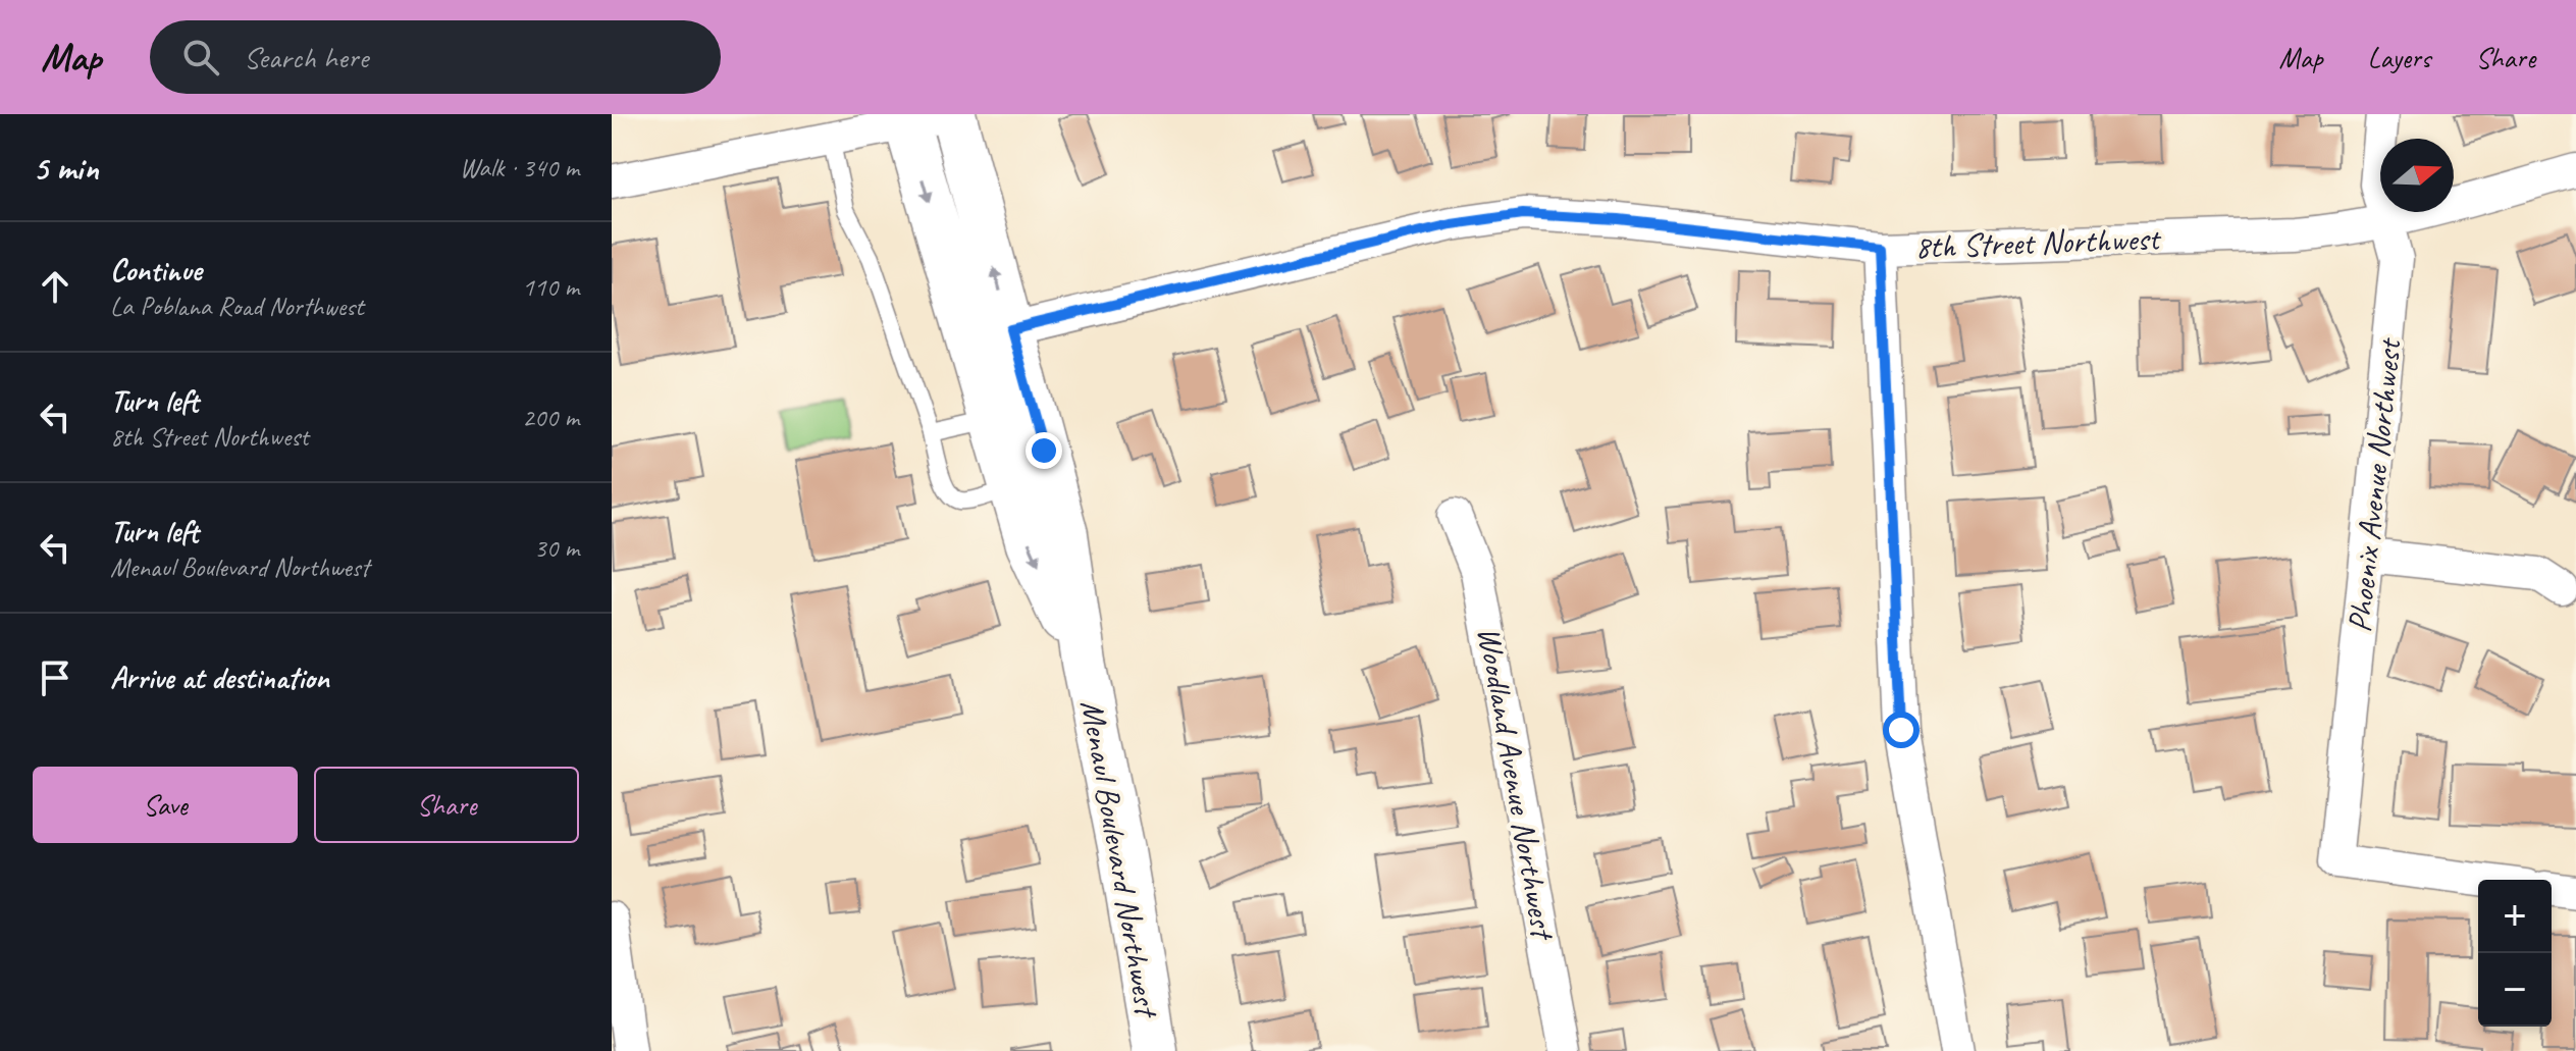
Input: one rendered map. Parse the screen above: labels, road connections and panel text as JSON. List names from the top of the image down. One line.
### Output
{"streets":{"main road":["Menaul Boulevard Northwest"],"street":["8th Street Northwest","Phoenix Avenue Northwest","Woodland Avenue Northwest"]},"crossings":[["8th Street Northwest","Phoenix Avenue Northwest"],["8th Street Northwest","Menaul Boulevard Northwest"]],"north":"right","page":{"header":"Map","search":"Search here","nav":["Map","Layers","Share"],"heading":["5 min","Walk · 340 m"],"list":[["Continue","La Poblana Road Northwest","110 m"],["Turn left","8th Street Northwest","200 m"],["Turn left","Menaul Boulevard Northwest","30 m"],"Arrive at destination"],"buttons":["Save","Share"],"map_buttons":["+","−"]}}
